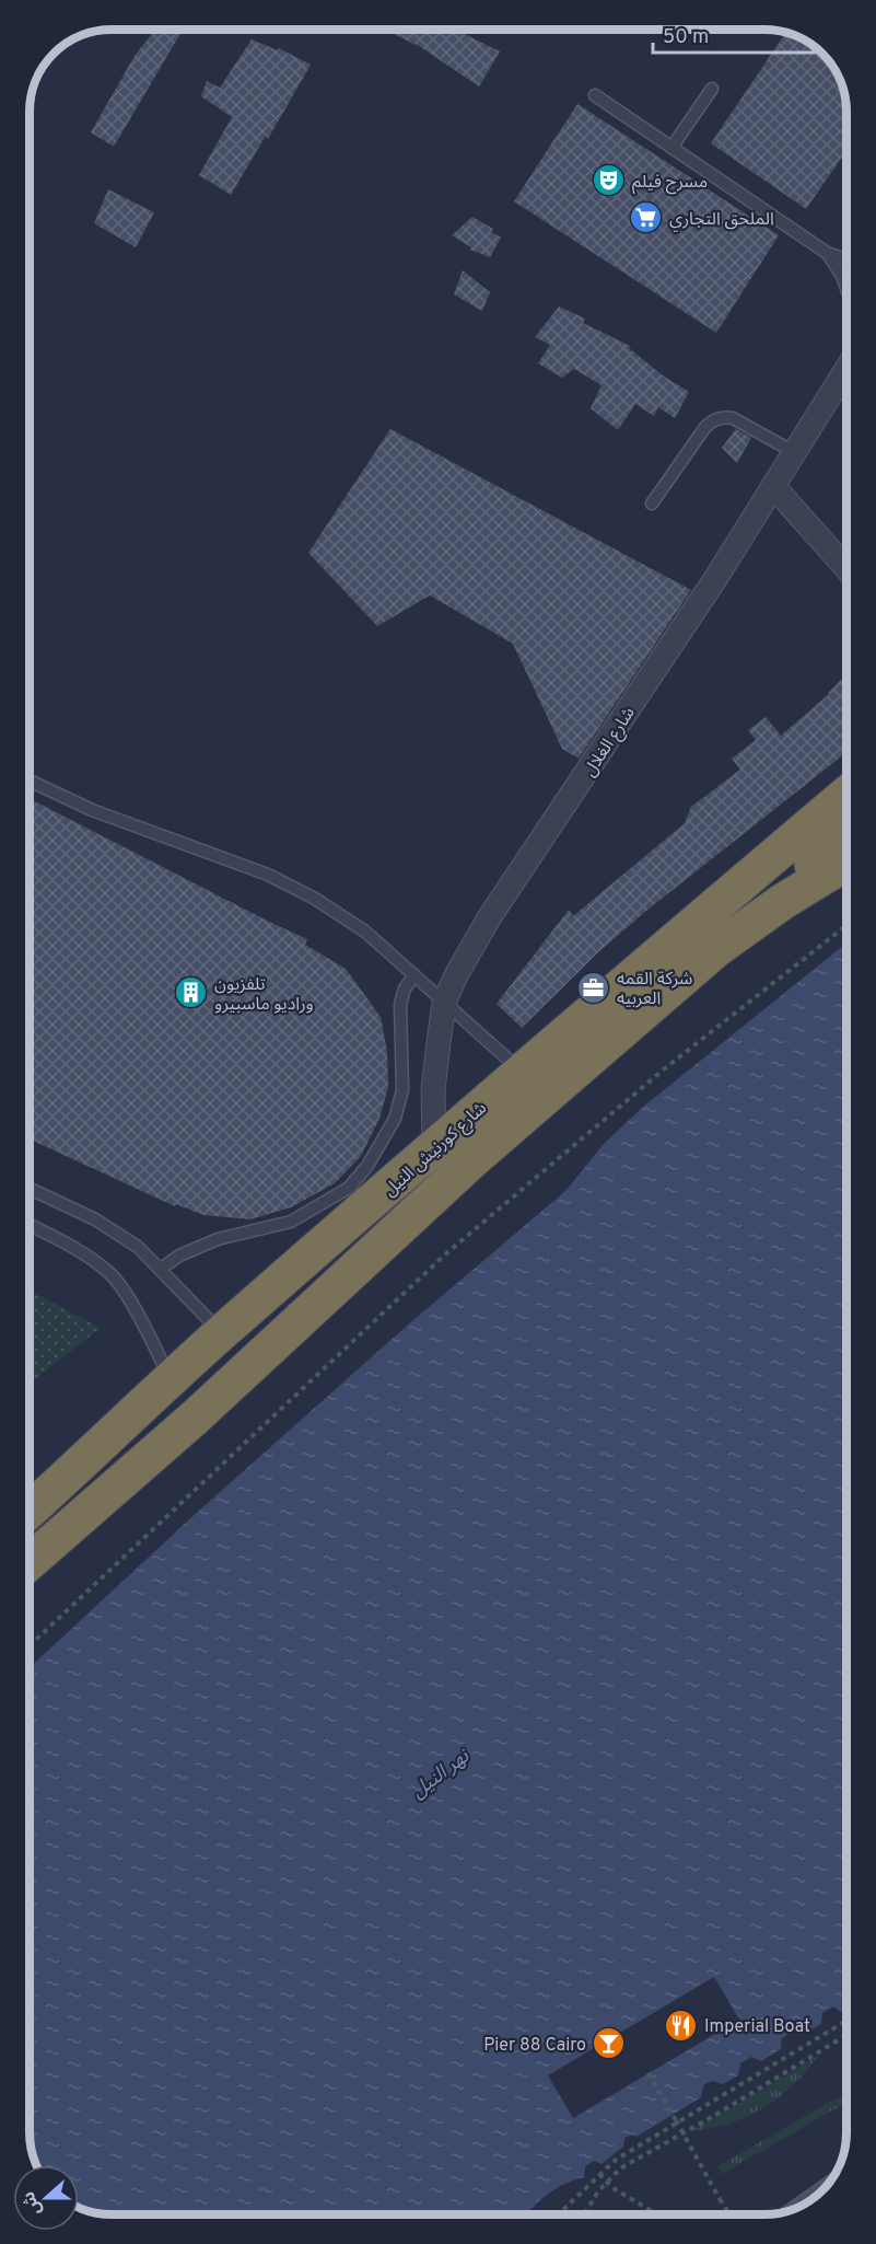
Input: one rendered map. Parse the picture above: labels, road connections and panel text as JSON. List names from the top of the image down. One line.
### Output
{"streets":{"highway":["شارع كورنيش النيل"],"street":["شارع الغلال"]},"crossings":[["شارع الغلال","شارع كورنيش النيل"]],"water":["نهر النيل"],"places":{"theatre":["مسرح فيلم"],"supermarket":["الملحق التجاري"],"office":["شركة القمه العربيه"],"building":["تلفزيون وراديو ماسبيرو"],"restaurant":["Imperial Boat"],"bar":["Pier 88 Cairo"]},"scale_bar":"50 m","north":"left"}
